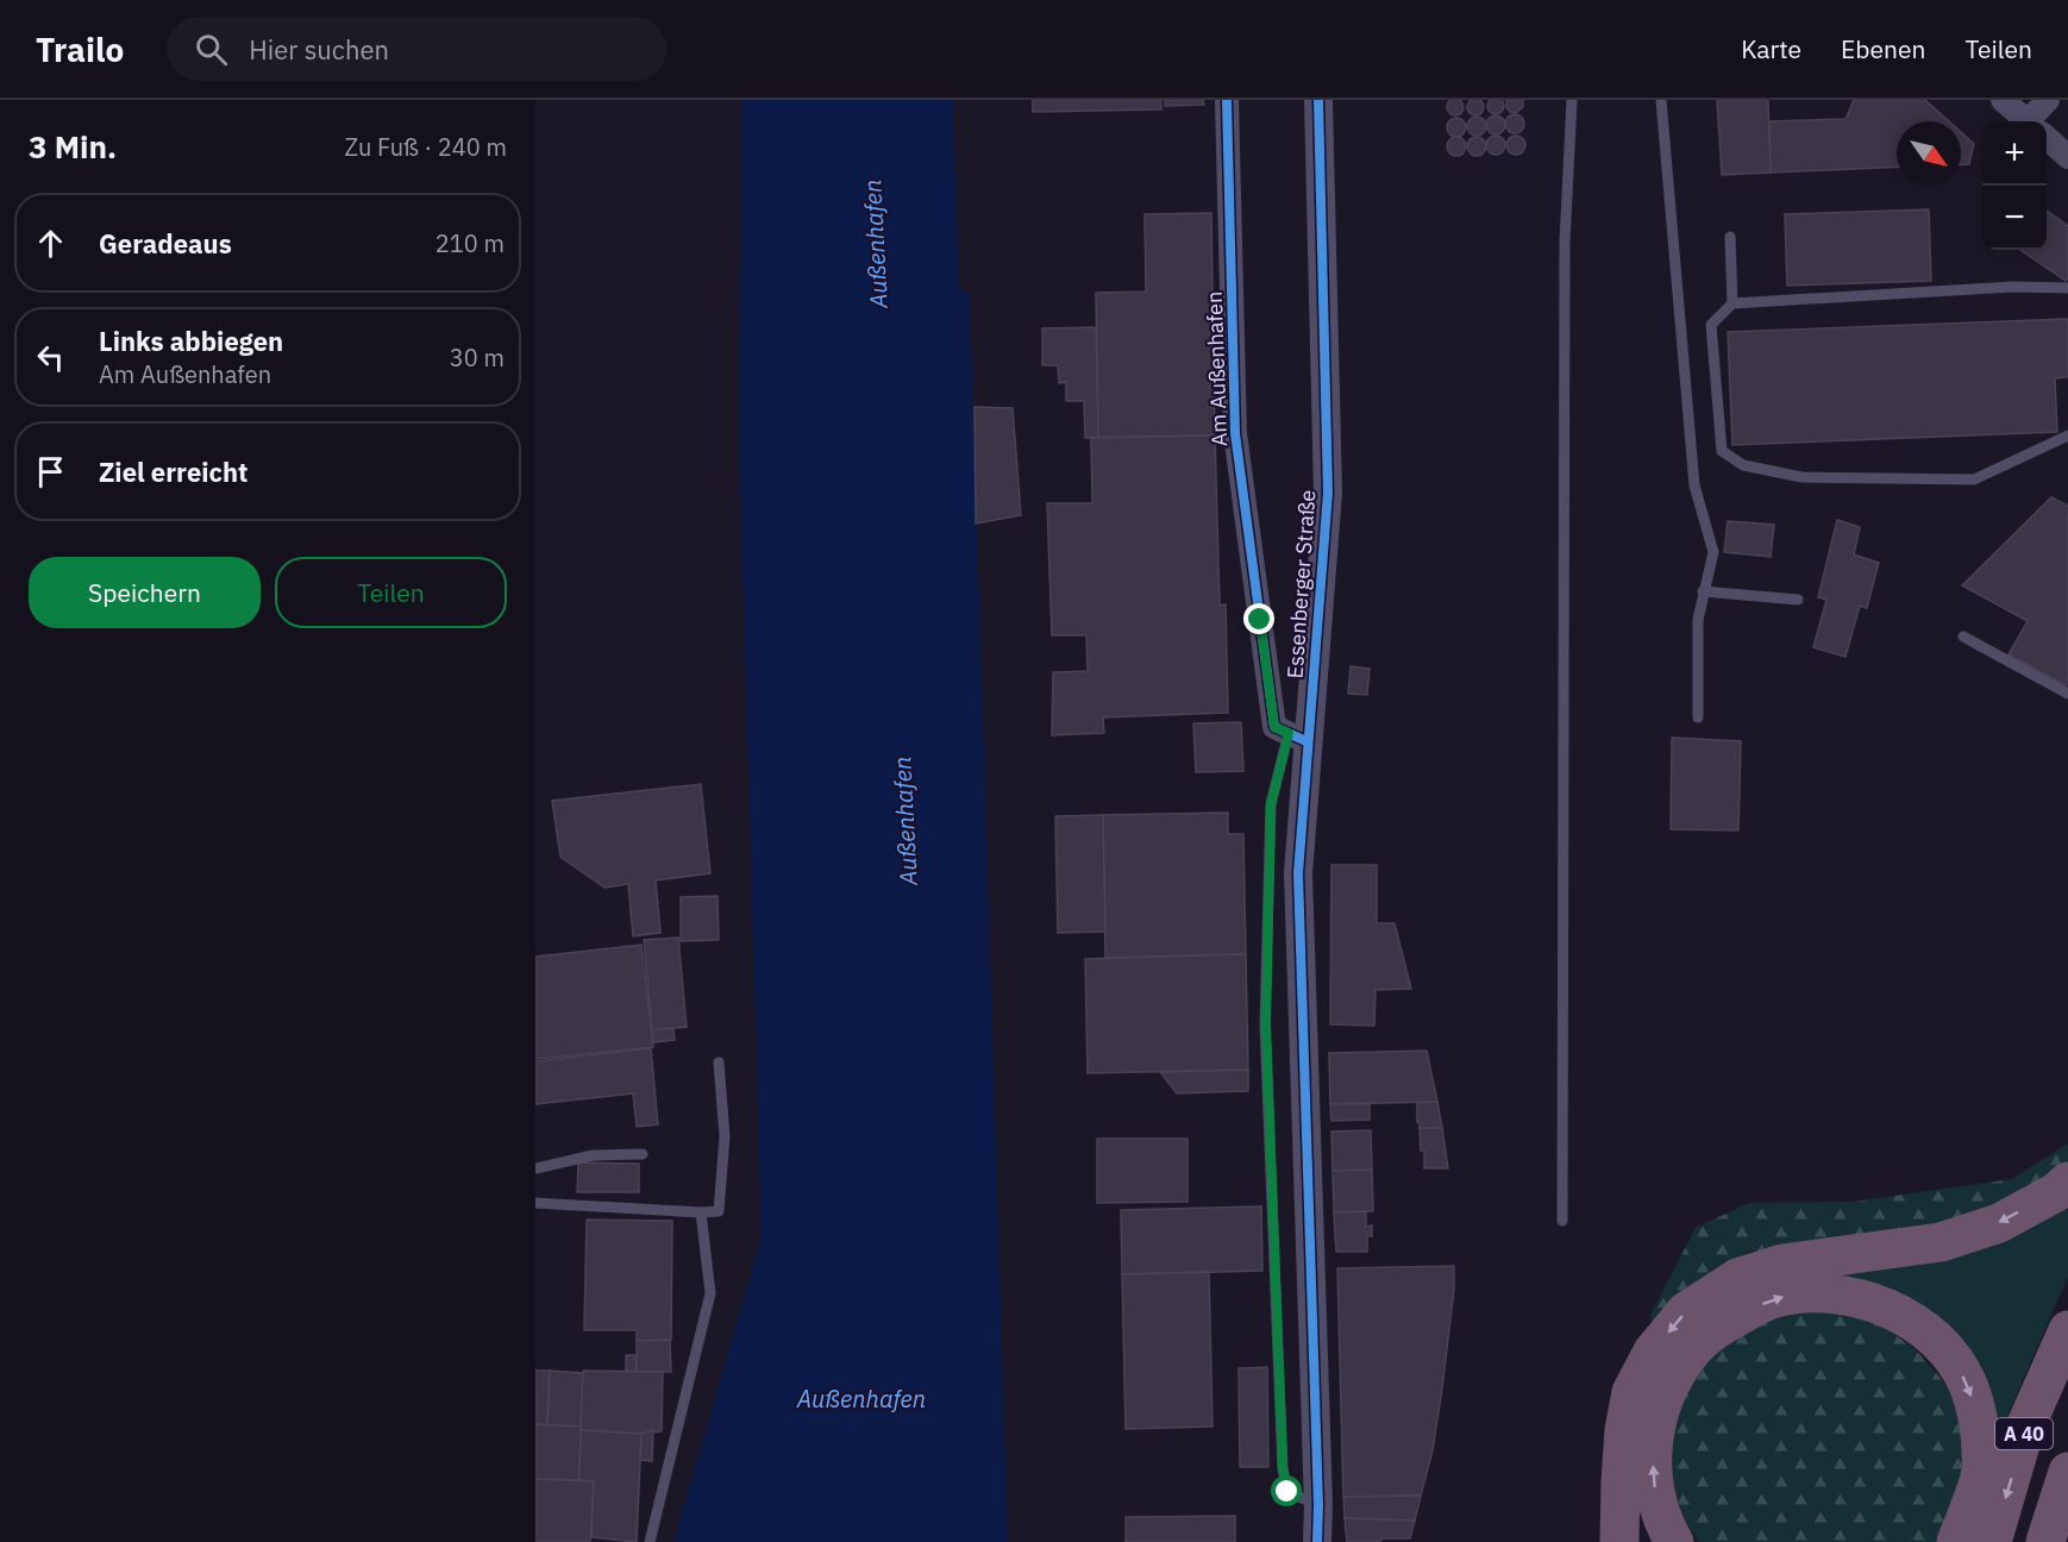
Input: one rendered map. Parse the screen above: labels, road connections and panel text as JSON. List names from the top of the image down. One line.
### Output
{"streets":{"highway":["A 40"],"street":["Am Außenhafen","Essenberger Straße"]},"crossings":[["Am Außenhafen","Essenberger Straße"]],"water":["Außenhafen"],"north":"bottom right","page":{"header":"Trailo","search":"Hier suchen","nav":["Karte","Ebenen","Teilen"],"heading":["3 Min.","Zu Fuß · 240 m"],"map_buttons":["+","−"],"list":[["Geradeaus","210 m"],["Links abbiegen","Am Außenhafen","30 m"],"Ziel erreicht"],"buttons":["Speichern","Teilen"]}}
